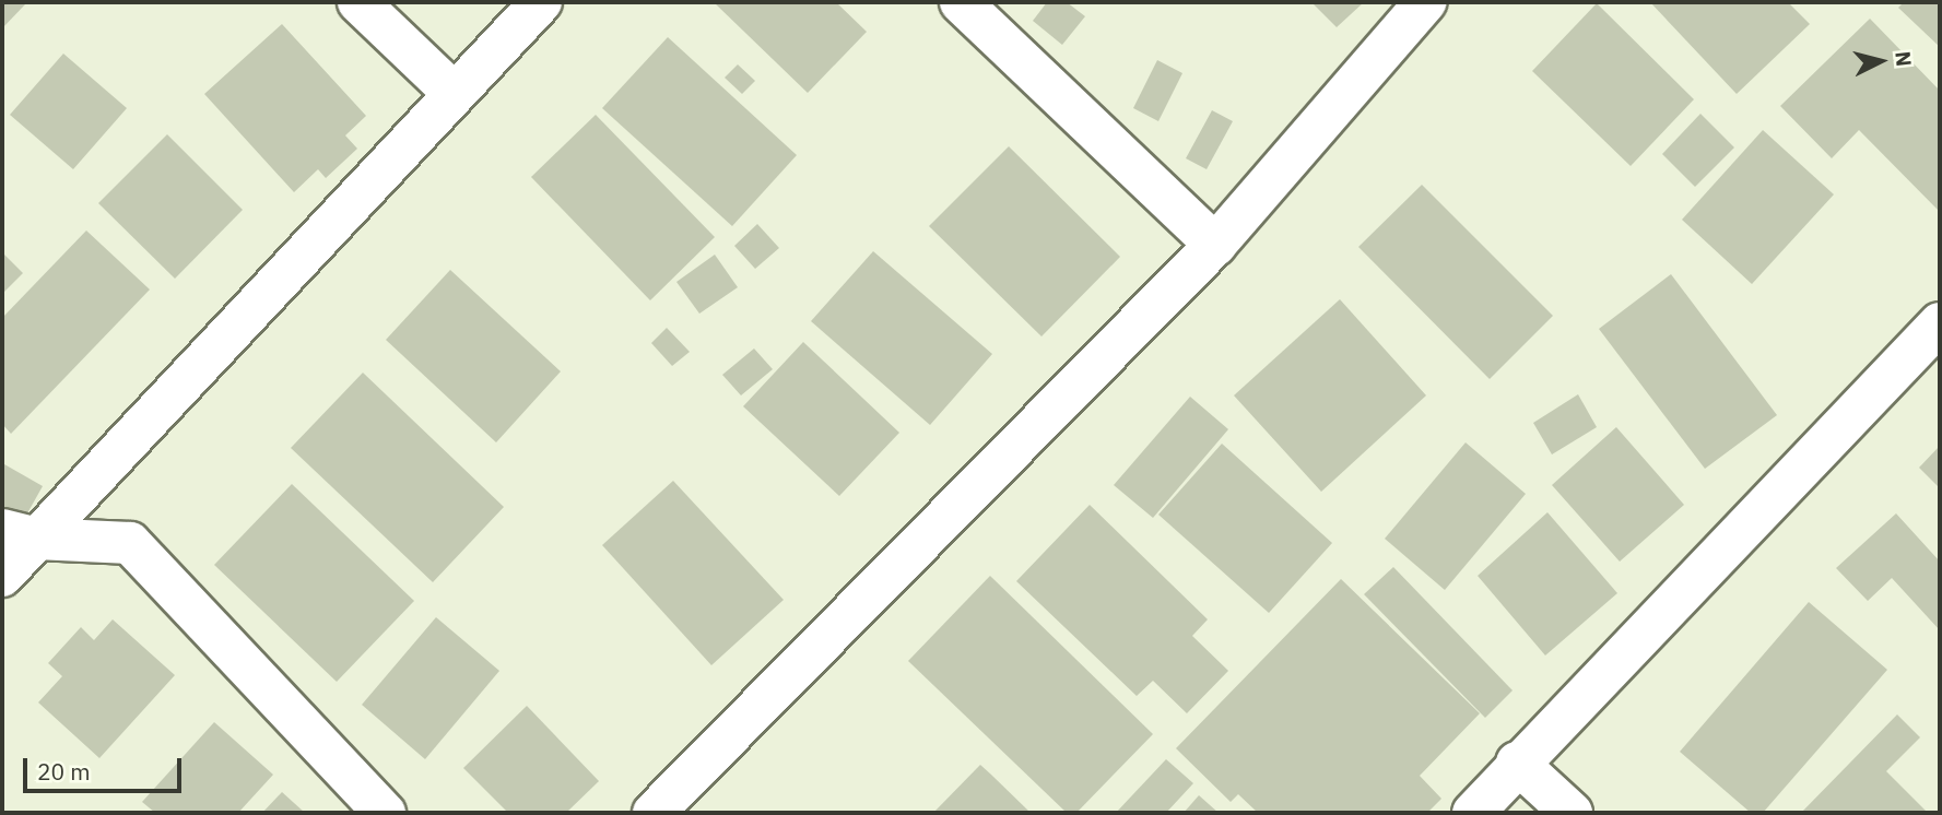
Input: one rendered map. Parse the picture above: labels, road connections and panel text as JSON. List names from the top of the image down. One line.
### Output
{"scale_bar":"20 m","north":"right"}
